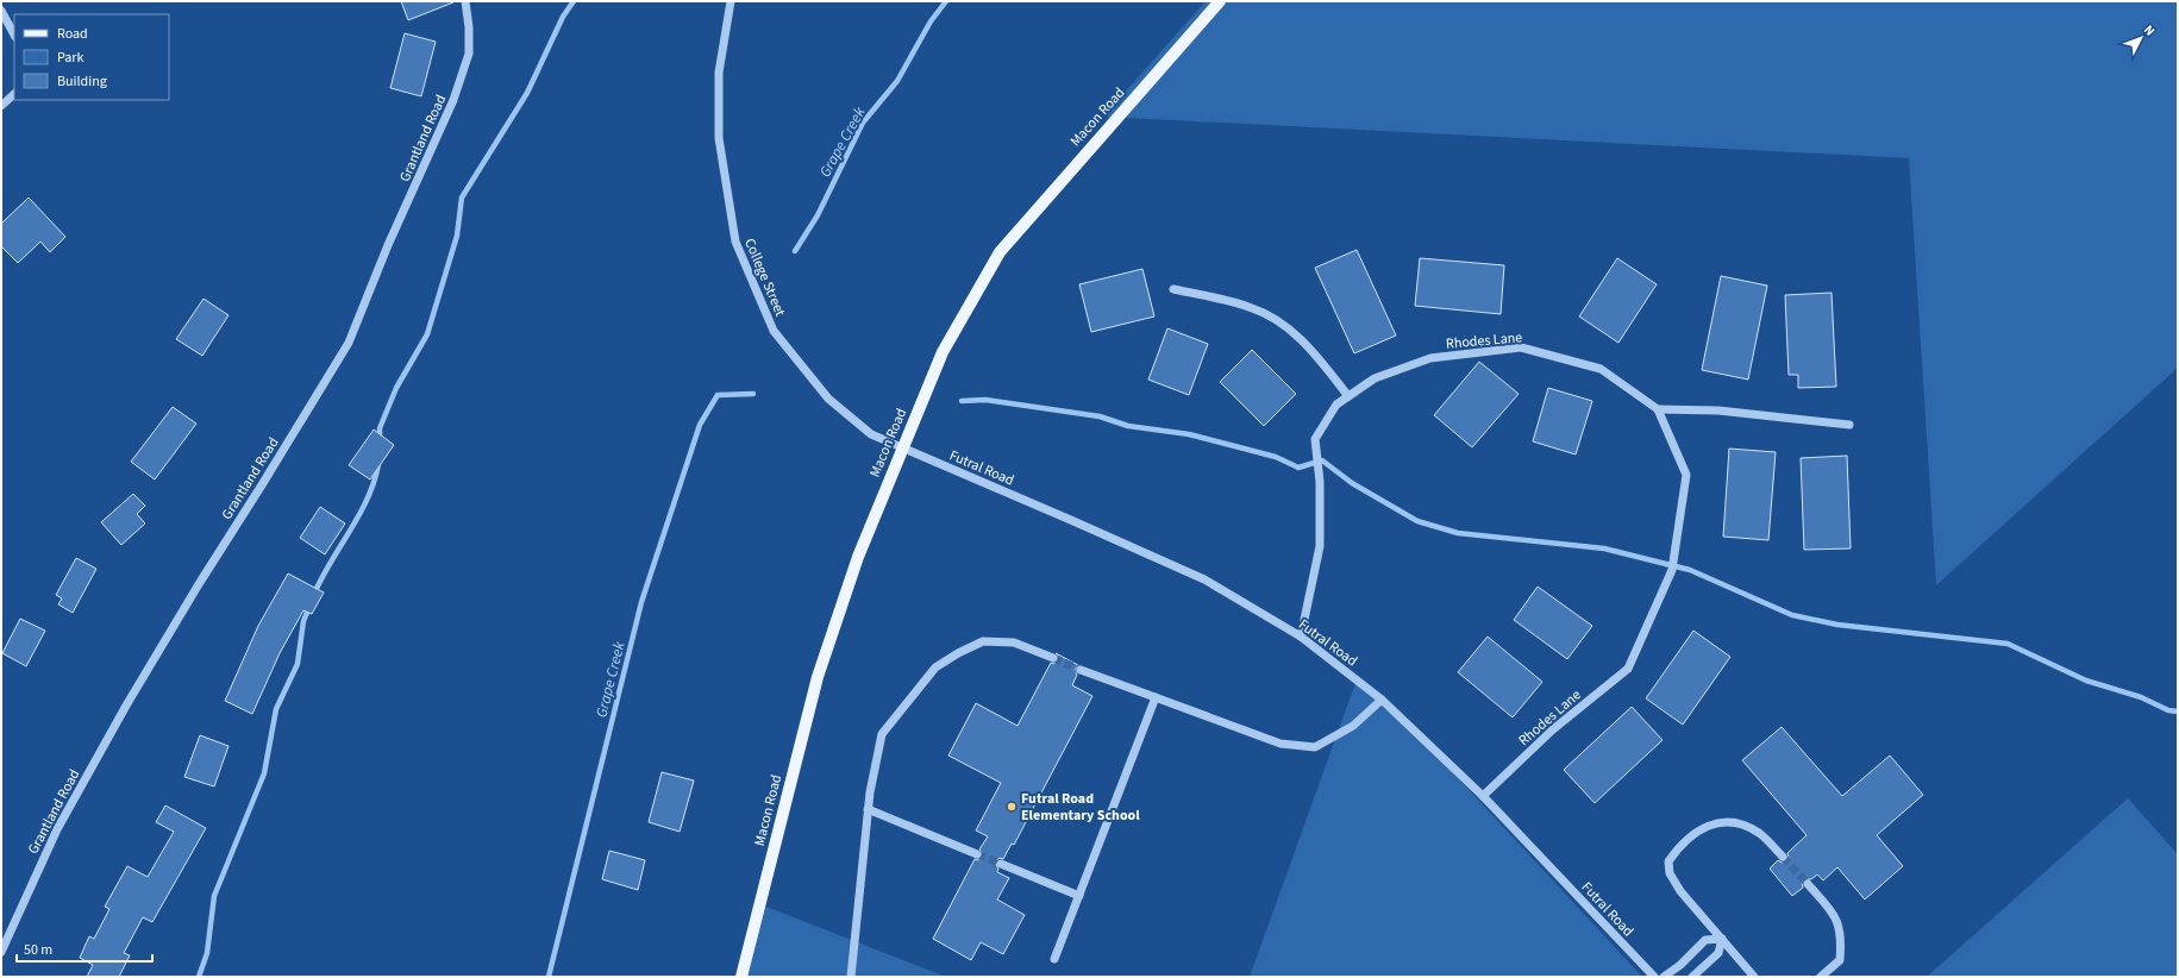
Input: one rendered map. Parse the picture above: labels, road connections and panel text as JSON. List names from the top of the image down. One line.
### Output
{"streets":{"main road":["Macon Road"],"street":["Grantland Road","College Street","Rhodes Lane","Futral Road"]},"crossings":[["Macon Road","College Street"],["Macon Road","Futral Road"],["College Street","Futral Road"],["Rhodes Lane","Futral Road"]],"water":["Grape Creek"],"places":["Futral Road Elementary School"],"legend":["Road","Park","Building"],"scale_bar":"50 m","north":"top right"}
